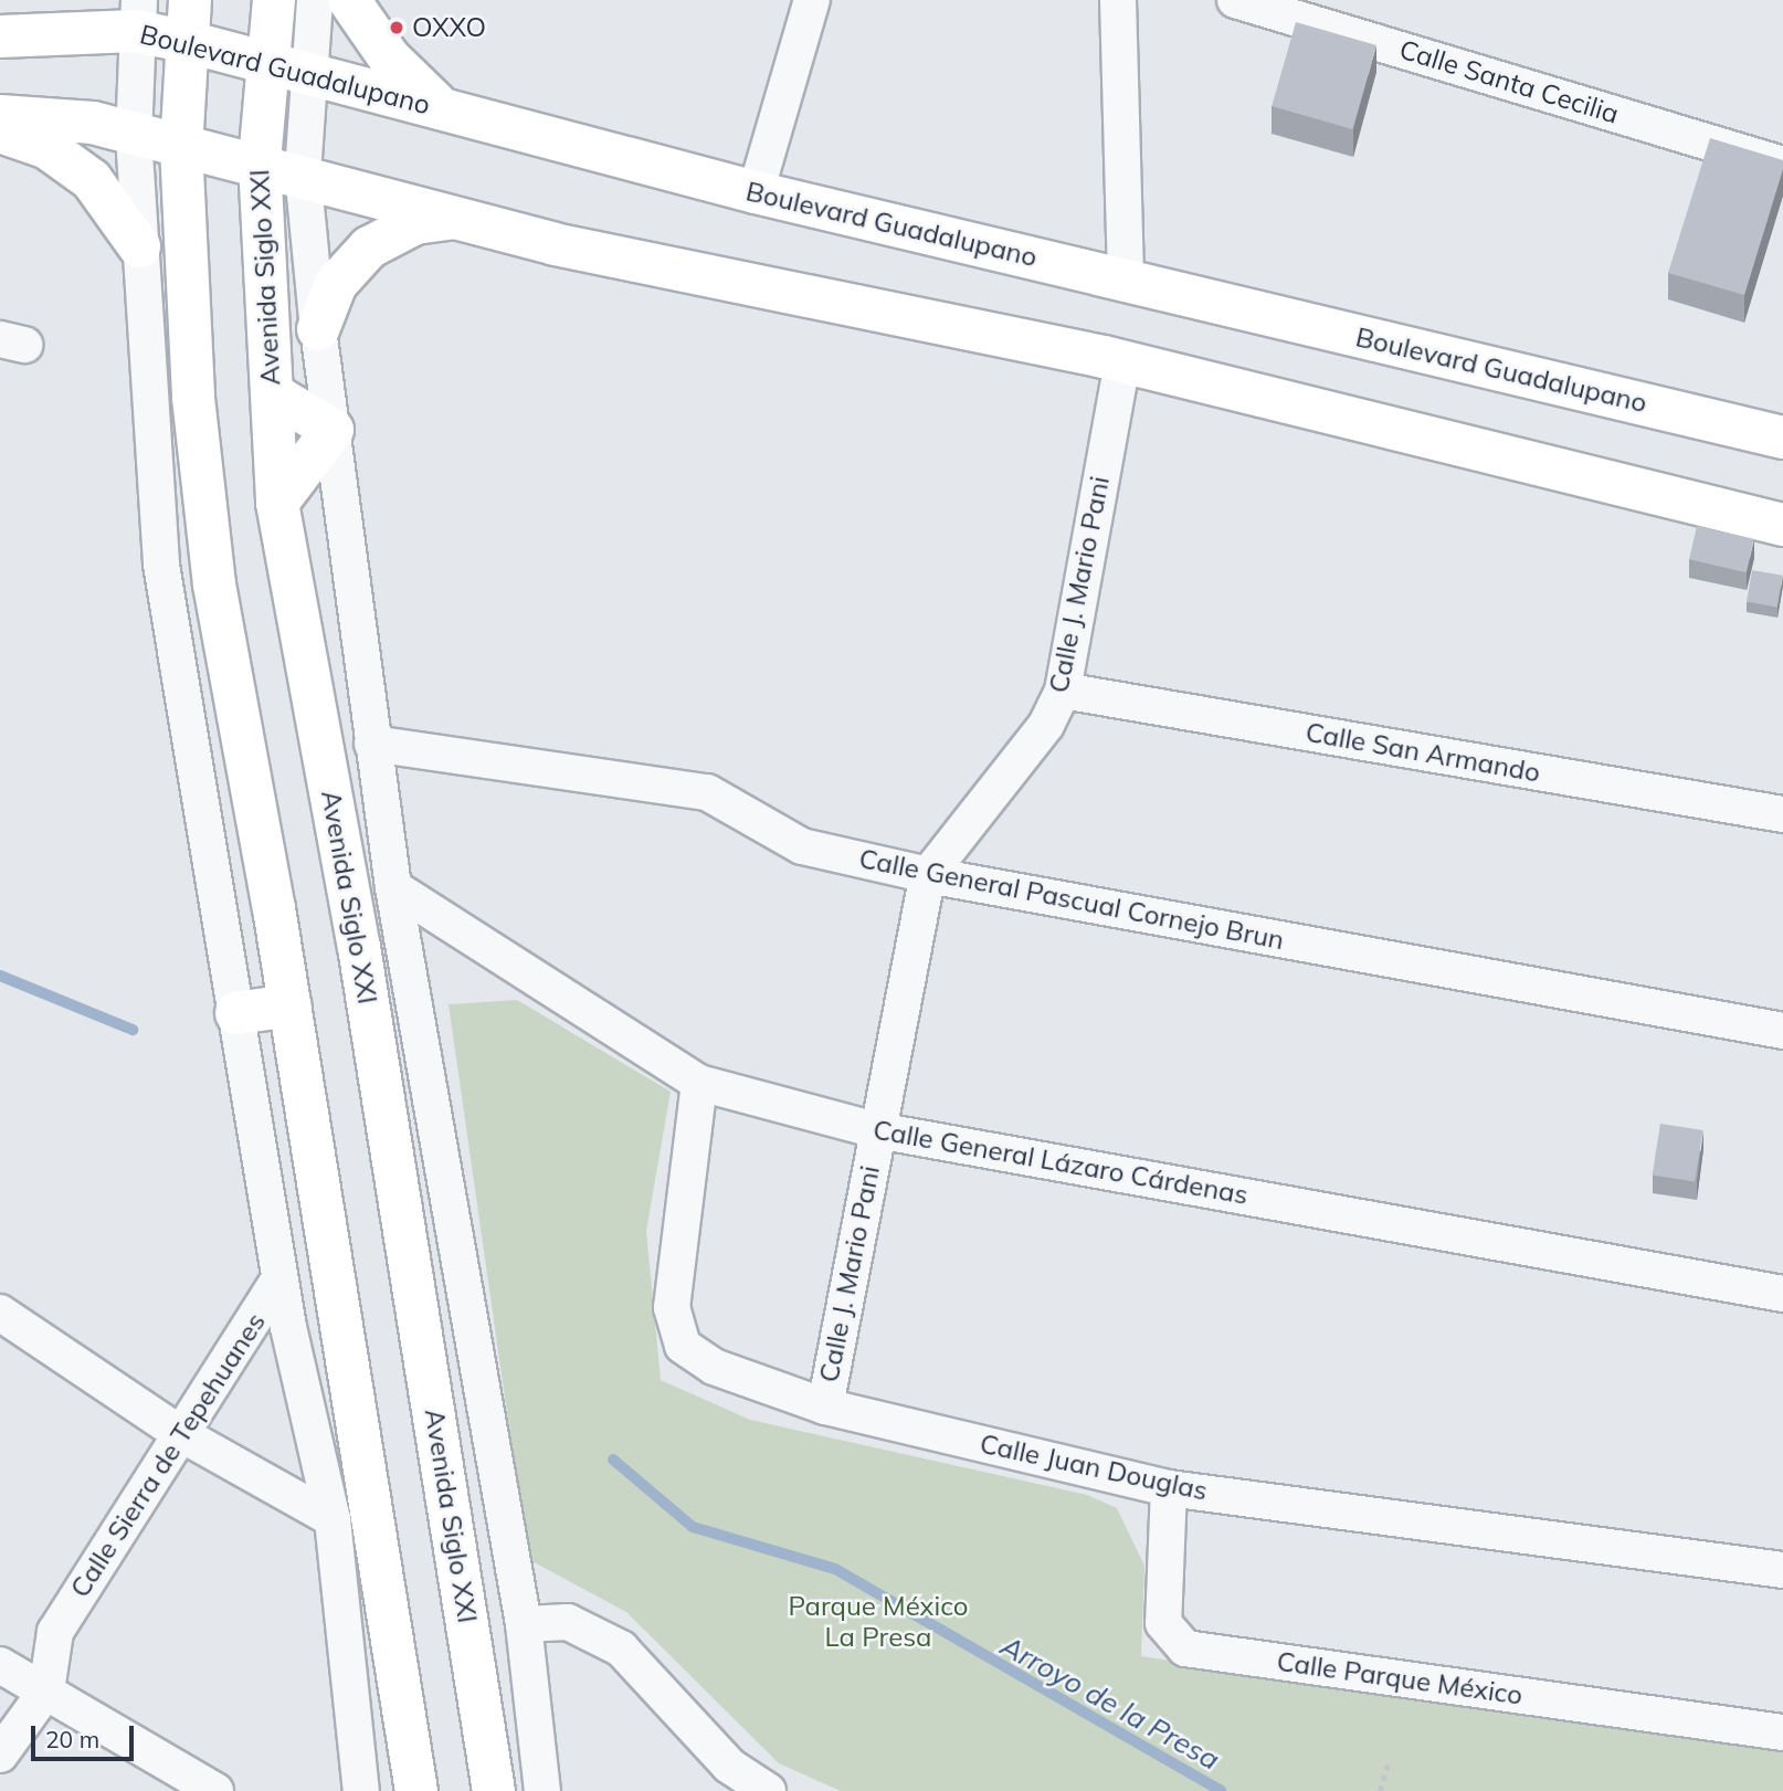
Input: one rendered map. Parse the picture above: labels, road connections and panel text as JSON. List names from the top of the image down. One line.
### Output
{"streets":{"main road":["Boulevard Guadalupano","Avenida Siglo XXI"],"street":["Calle Santa Cecilia","Calle J. Mario Pani","Calle San Armando","Calle General Pascual Cornejo Brun","Calle General Lázaro Cárdenas","Calle Sierra de Tepehuanes","Calle Juan Douglas","Calle Parque México"]},"crossings":[["Boulevard Guadalupano","Avenida Siglo XXI"],["Avenida Siglo XXI","Calle General Pascual Cornejo Brun"],["Avenida Siglo XXI","Calle General Lázaro Cárdenas"],["Calle J. Mario Pani","Calle San Armando"],["Calle J. Mario Pani","Calle General Pascual Cornejo Brun"],["Calle J. Mario Pani","Calle General Lázaro Cárdenas"],["Calle J. Mario Pani","Calle Juan Douglas"],["Calle General Lázaro Cárdenas","Calle Juan Douglas"],["Calle Juan Douglas","Calle Parque México"]],"water":["Arroyo de la Presa"],"parks":["Parque México La Presa"],"places":["OXXO"],"scale_bar":"20 m"}
